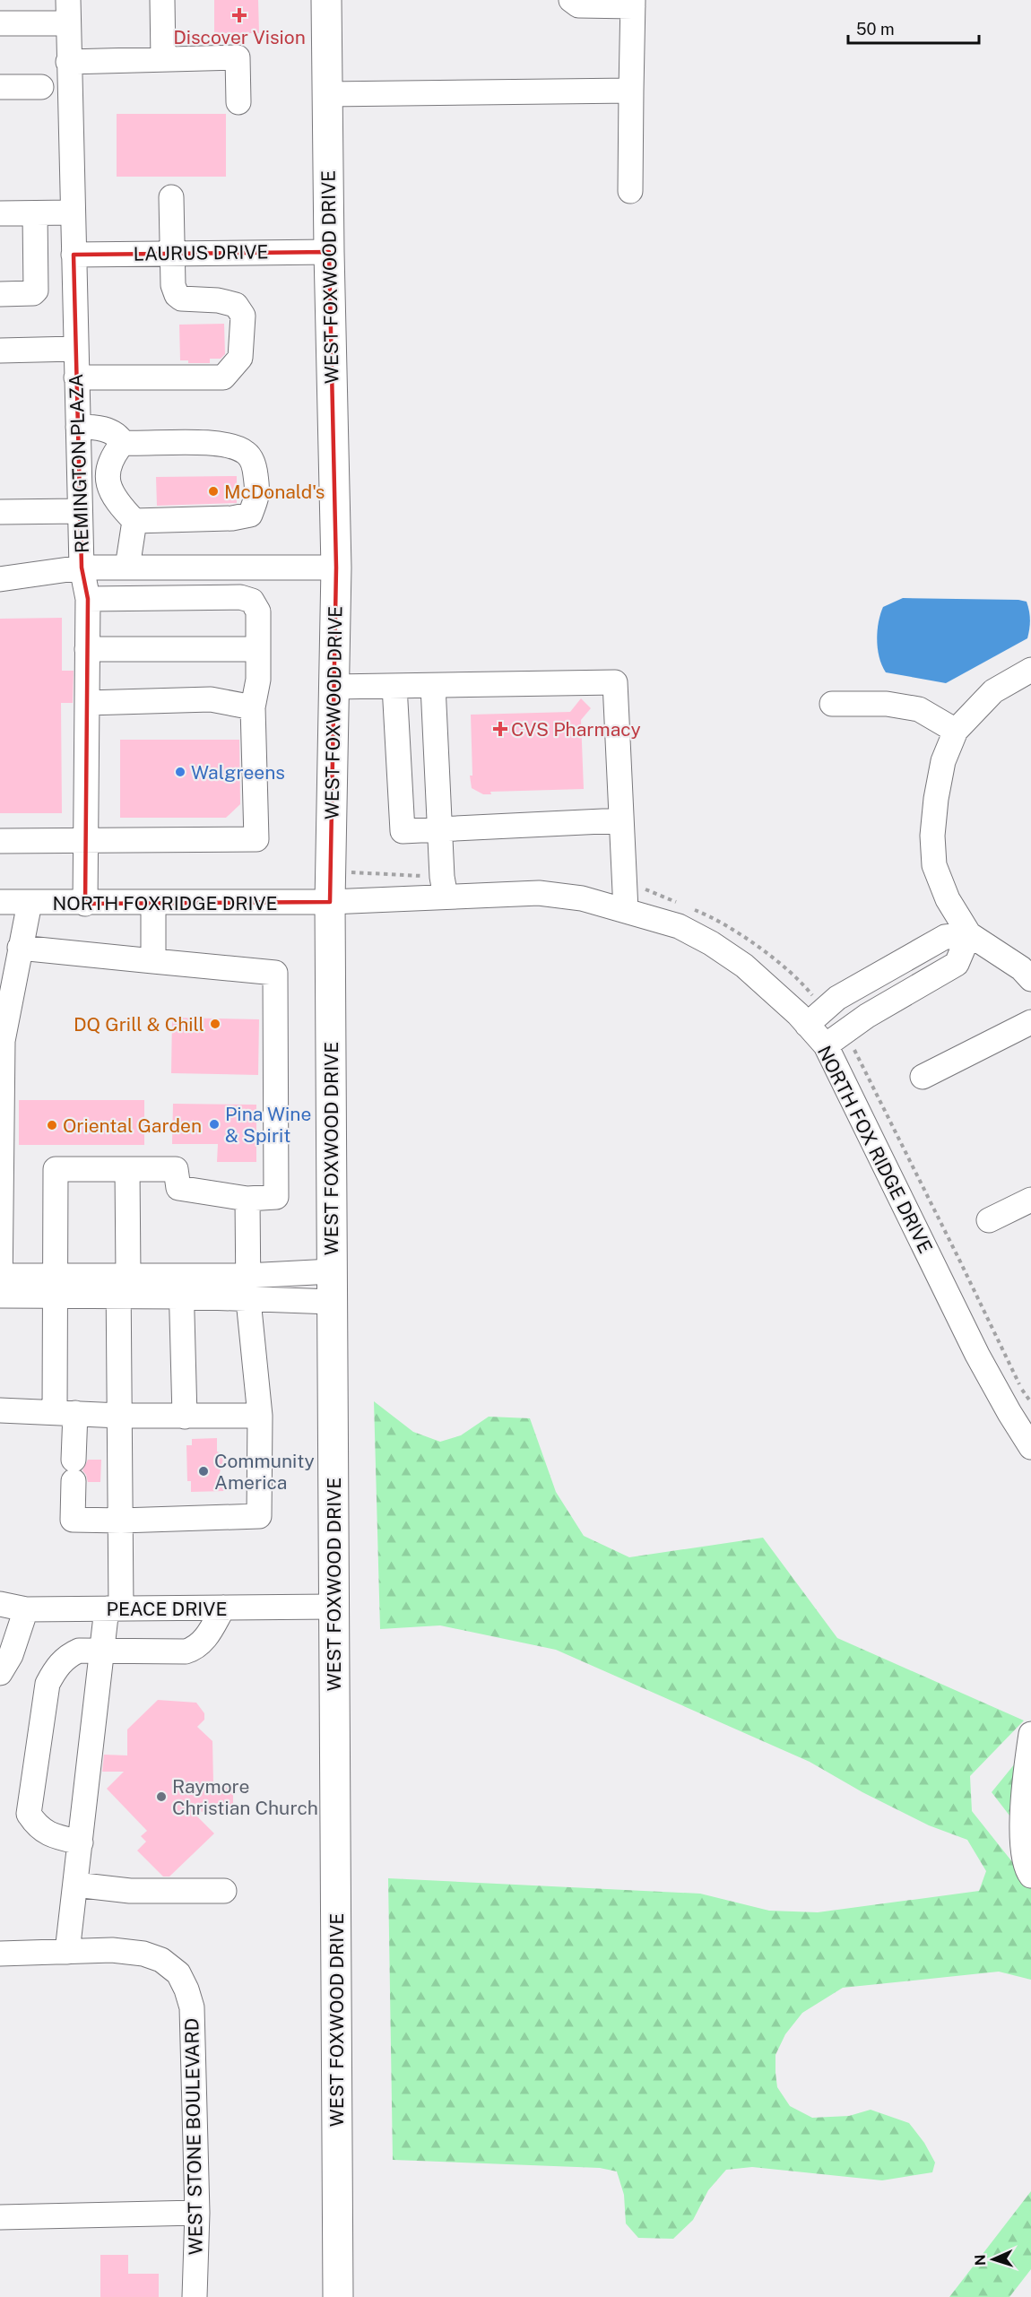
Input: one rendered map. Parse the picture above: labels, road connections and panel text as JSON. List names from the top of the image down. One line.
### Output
{"streets":{"main road":["WEST FOXWOOD DRIVE"],"street":["LAURUS DRIVE","REMINGTON PLAZA","NORTH FOXRIDGE DRIVE","NORTH FOX RIDGE DRIVE","PEACE DRIVE","WEST STONE BOULEVARD"]},"crossings":[["LAURUS DRIVE","WEST FOXWOOD DRIVE"],["LAURUS DRIVE","REMINGTON PLAZA"],["WEST FOXWOOD DRIVE","NORTH FOXRIDGE DRIVE"],["WEST FOXWOOD DRIVE","NORTH FOX RIDGE DRIVE"],["WEST FOXWOOD DRIVE","PEACE DRIVE"],["REMINGTON PLAZA","NORTH FOXRIDGE DRIVE"],["NORTH FOXRIDGE DRIVE","NORTH FOX RIDGE DRIVE"]],"places":{"health":["Discover Vision","CVS Pharmacy"],"other":["McDonald's","Walgreens","DQ Grill & Chill","Pina Wine & Spirit","Oriental Garden","Community America","Raymore Christian Church"]},"scale_bar":"50 m","north":"left"}
